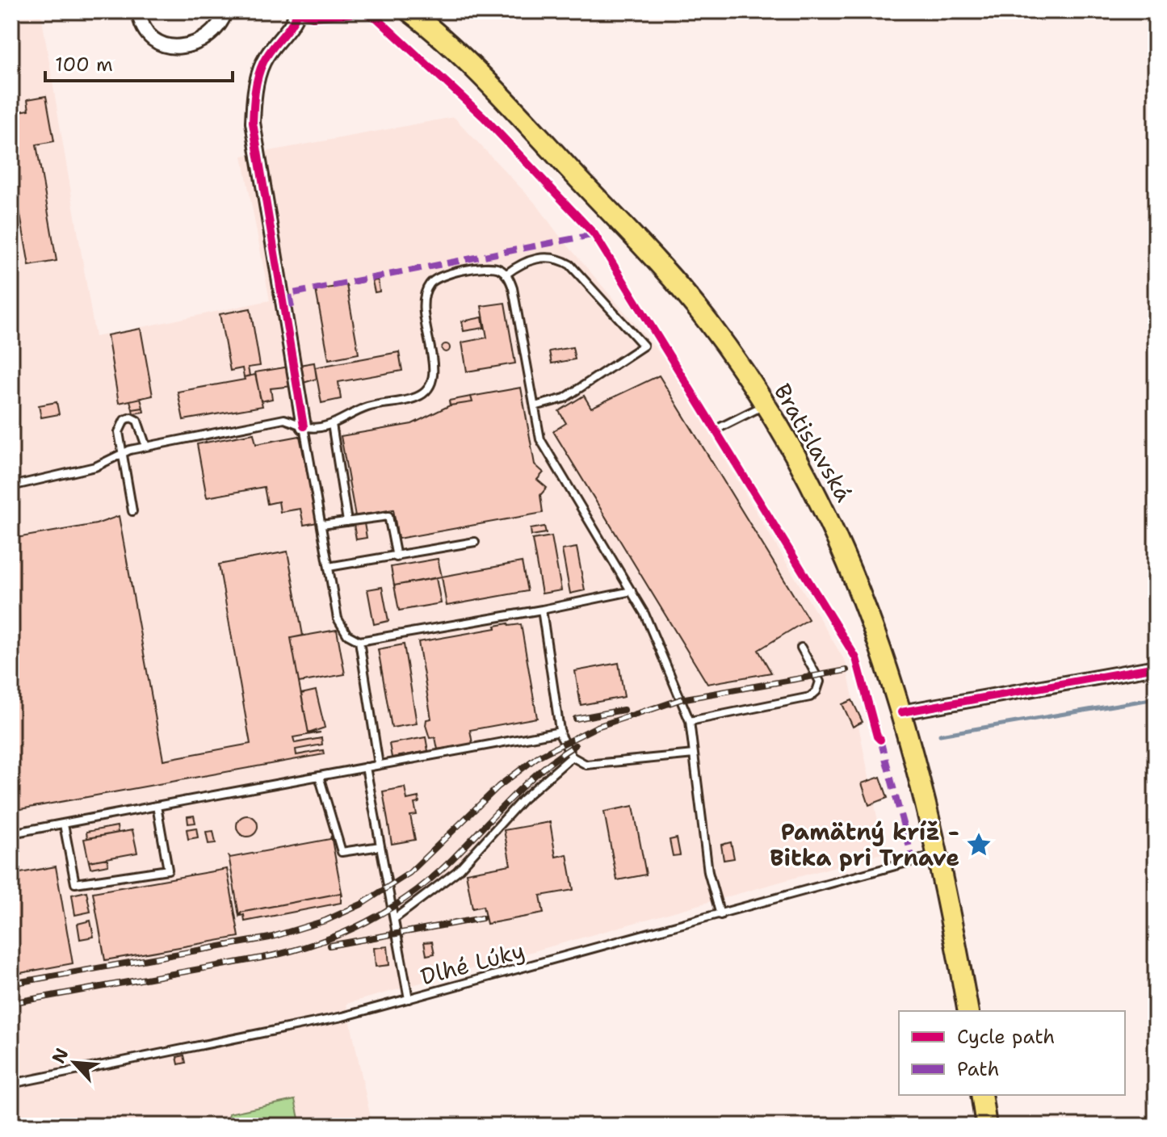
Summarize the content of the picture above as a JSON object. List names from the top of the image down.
{
  "streets": {
    "main road": ["Bratislavská"],
    "lane": ["Dlhé Lúky"]
  },
  "crossings": [
    ["Bratislavská", "Dlhé Lúky"]
  ],
  "places": {
    "place": ["Pamätný kríž - Bitka pri Trnave"]
  },
  "legend": ["Cycle path", "Path"],
  "scale_bar": "100 m",
  "north": "top left"
}
